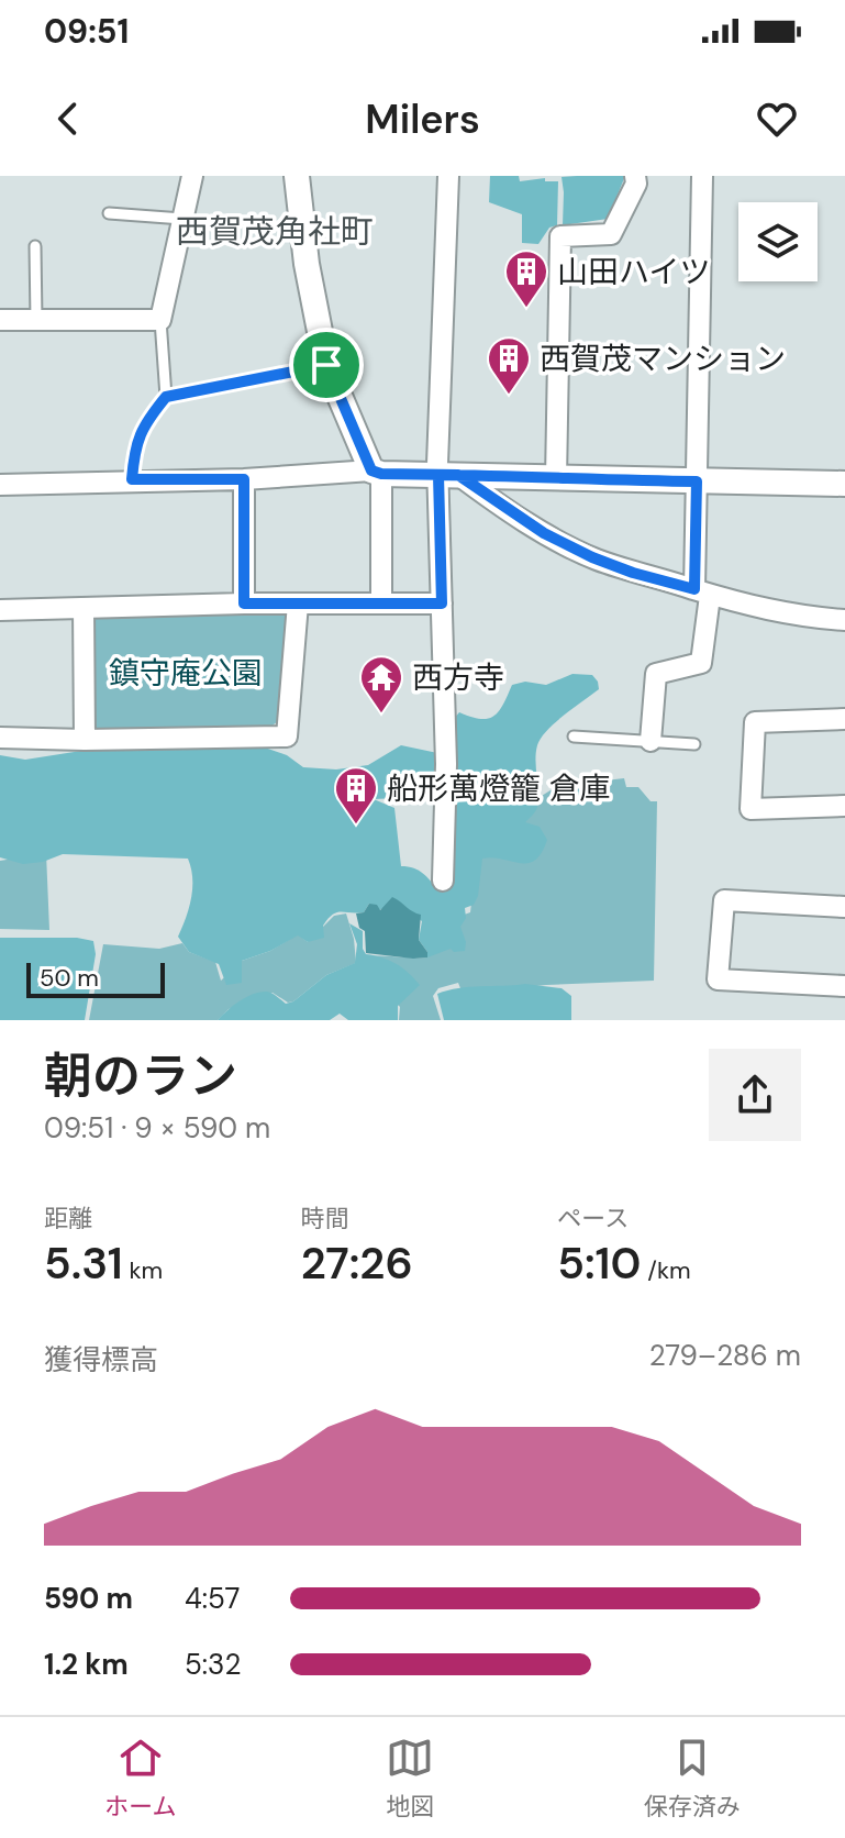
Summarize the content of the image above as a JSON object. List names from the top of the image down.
{
  "districts": ["西賀茂角社町"],
  "parks": ["鎮守庵公園"],
  "places": {
    "building": ["山田ハイツ", "西賀茂マンション", "船形萬燈籠 倉庫"],
    "temple": ["西方寺"]
  },
  "scale_bar": "50 m",
  "page": {
    "status": "09:51",
    "header": "Milers",
    "scale": "50 m",
    "heading": ["朝のラン", "09:51 · 9 × 590 m"],
    "stats": [
      ["距離", "5.31 km"],
      ["時間", "27:26"],
      ["ペース", "5:10 /km"]
    ],
    "chart": ["獲得標高", "279–286 m"],
    "list": [
      {
        "name": "590 m",
        "note": "4:57"
      },
      {
        "name": "1.2 km",
        "note": "5:32"
      }
    ],
    "tabs": ["ホーム", "地図", "保存済み"]
  }
}
